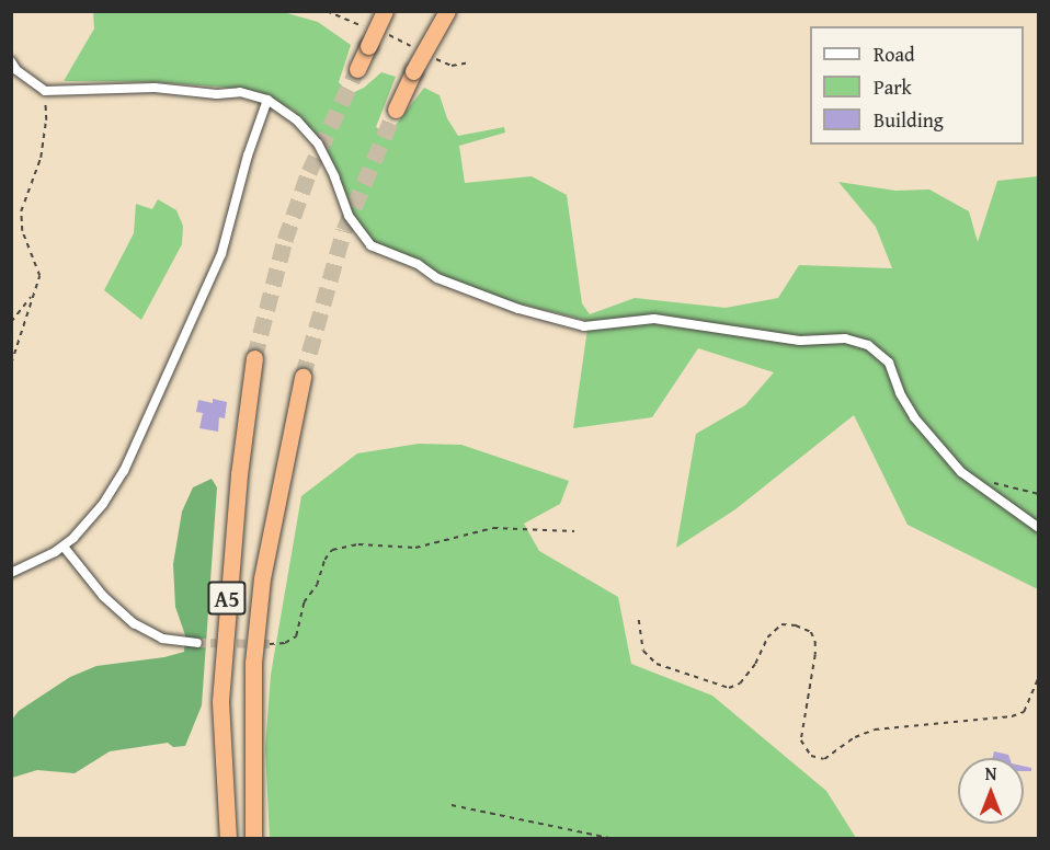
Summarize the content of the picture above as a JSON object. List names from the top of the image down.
{
  "streets": {
    "highway": ["Α5"]
  },
  "legend": ["Road", "Park", "Building"],
  "north": "top"
}
